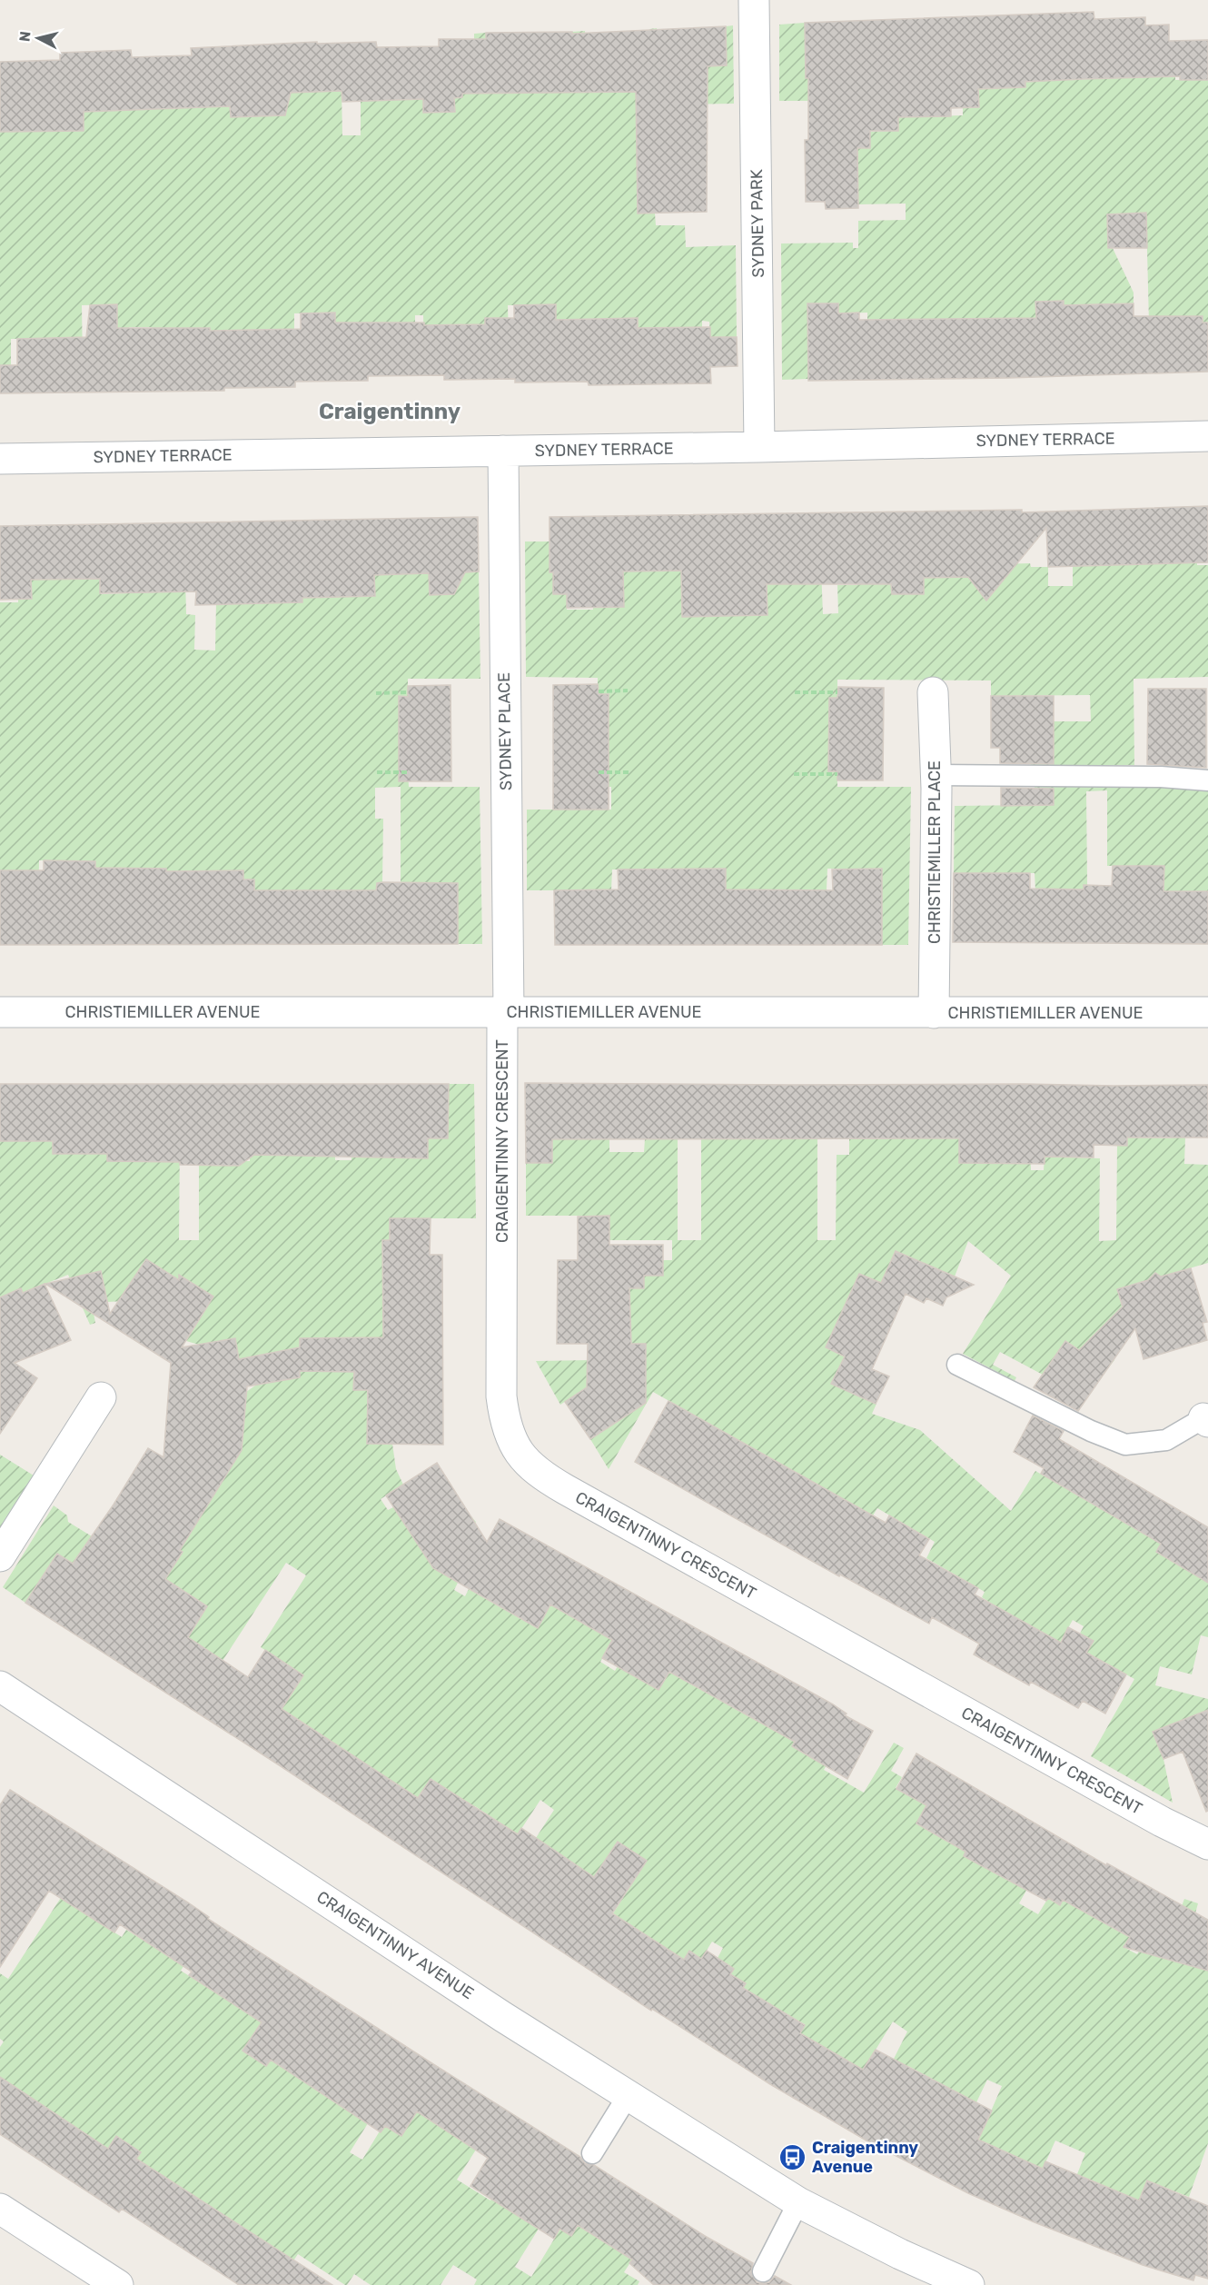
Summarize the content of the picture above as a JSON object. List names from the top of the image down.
{
  "streets": {
    "street": [
      "SYDNEY PARK",
      "SYDNEY TERRACE",
      "SYDNEY PLACE",
      "CHRISTIEMILLER PLACE",
      "CHRISTIEMILLER AVENUE",
      "CRAIGENTINNY CRESCENT",
      "CRAIGENTINNY AVENUE"
    ]
  },
  "crossings": [
    ["SYDNEY PARK", "SYDNEY TERRACE"],
    ["SYDNEY TERRACE", "SYDNEY PLACE"],
    ["SYDNEY PLACE", "CHRISTIEMILLER AVENUE"],
    ["SYDNEY PLACE", "CRAIGENTINNY CRESCENT"],
    ["CHRISTIEMILLER PLACE", "CHRISTIEMILLER AVENUE"],
    ["CHRISTIEMILLER AVENUE", "CRAIGENTINNY CRESCENT"]
  ],
  "districts": ["Craigentinny"],
  "places": {
    "bus stop": ["Craigentinny Avenue"]
  },
  "north": "left"
}
